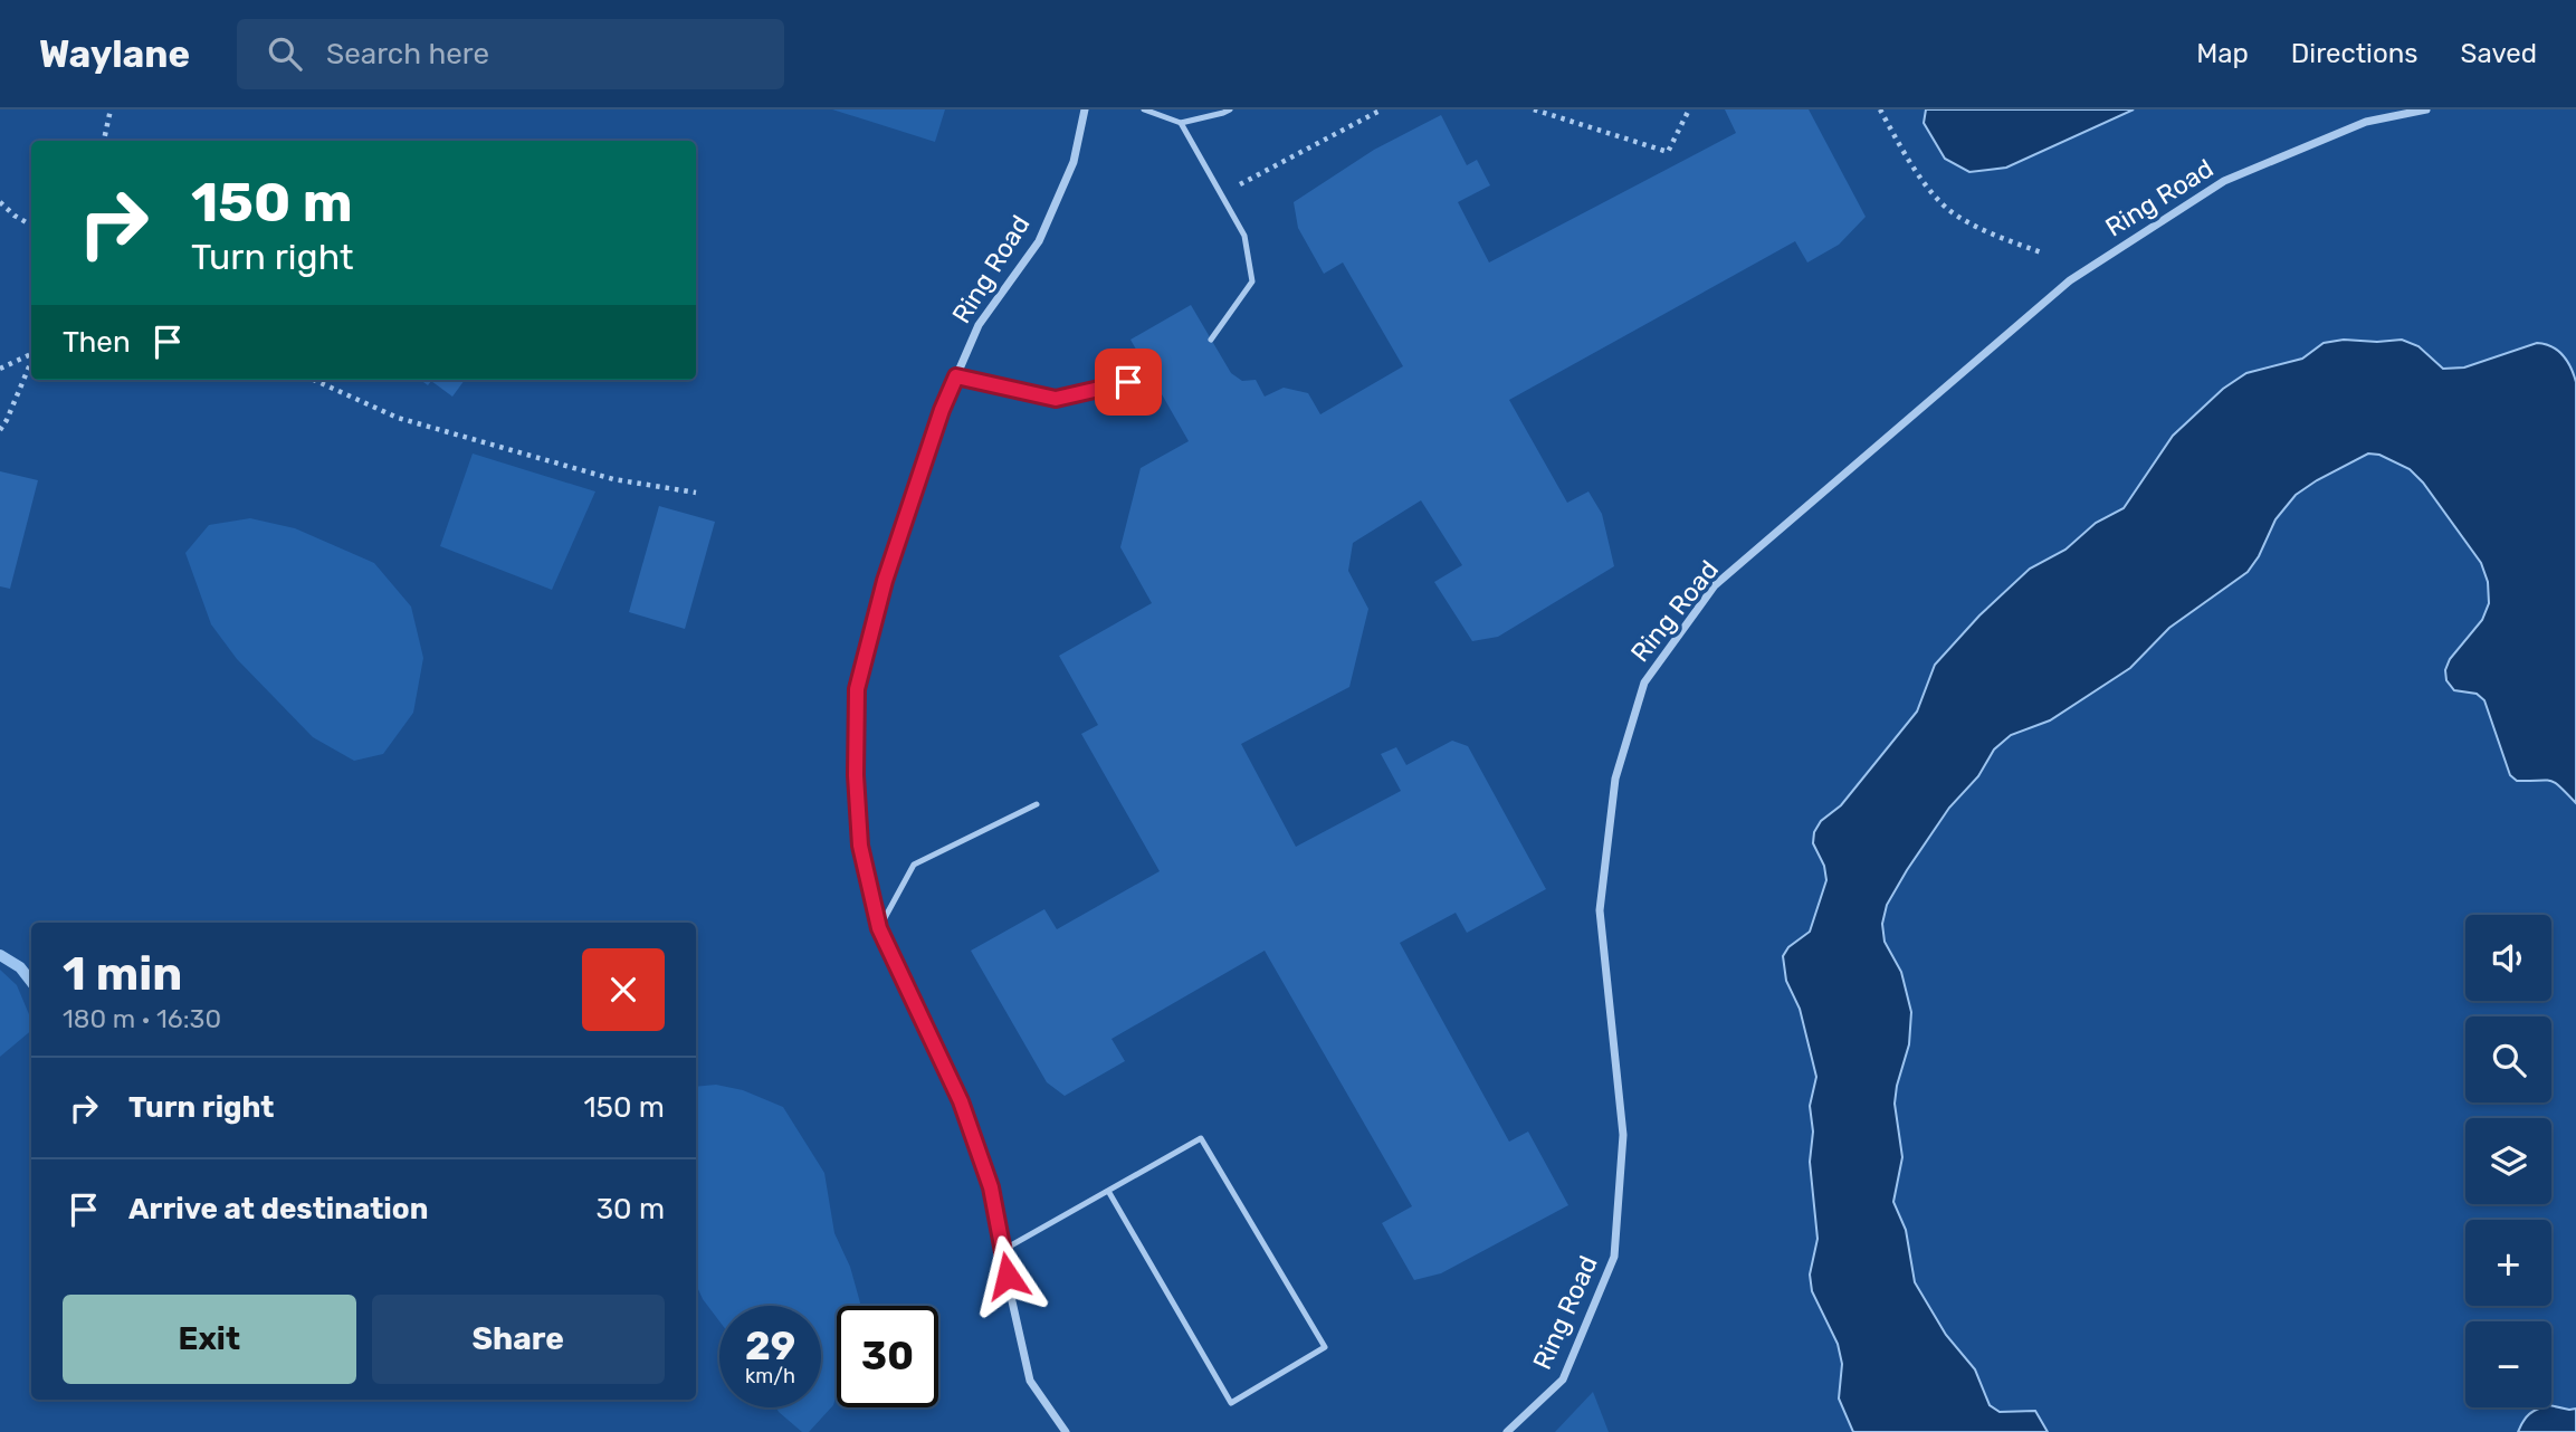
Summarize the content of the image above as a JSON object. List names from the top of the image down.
{
  "streets": {
    "street": ["Ring Road"]
  },
  "page": {
    "header": "Waylane",
    "search": "Search here",
    "nav": ["Map", "Directions", "Saved"],
    "turn": ["150 m", "Turn right"],
    "then": "Then",
    "map_buttons": ["+", "−"],
    "heading": ["1 min", "180 m · 16:30"],
    "list": [
      {
        "name": "Turn right",
        "value": "150 m"
      },
      {
        "name": "Arrive at destination",
        "value": "30 m"
      }
    ],
    "buttons": ["Exit", "Share"],
    "speed": "29 km/h",
    "limit": "30"
  }
}
